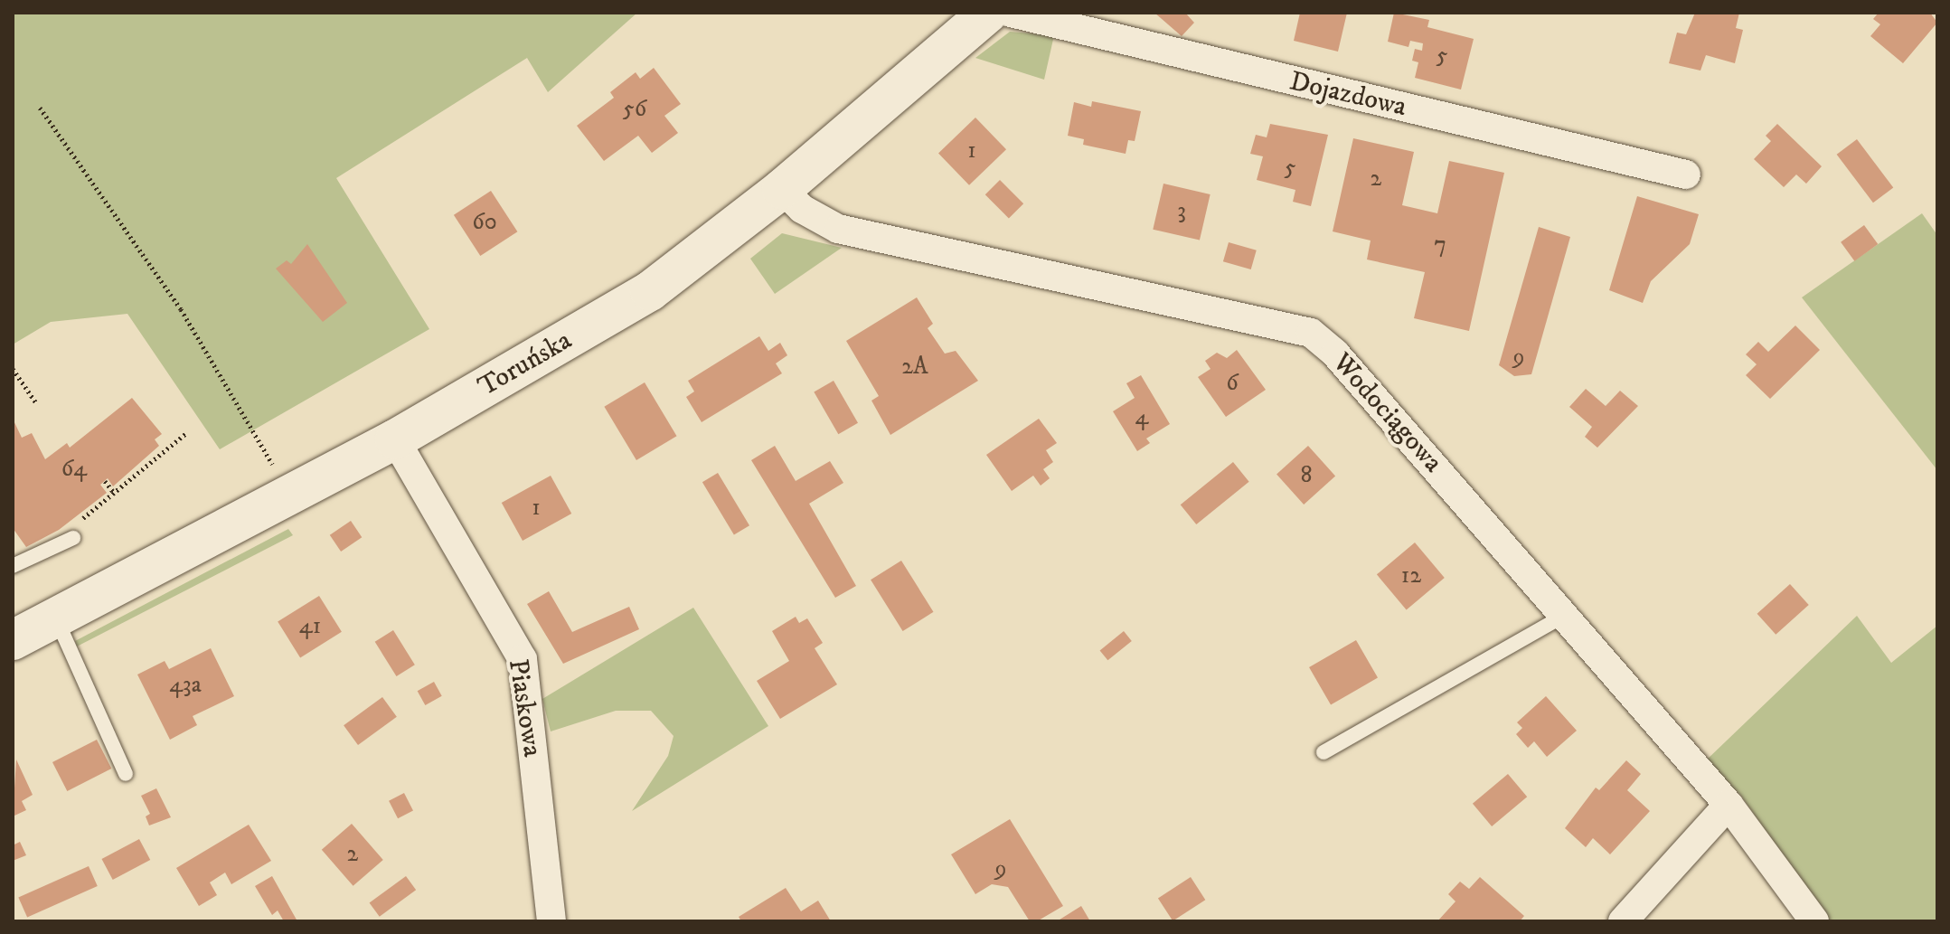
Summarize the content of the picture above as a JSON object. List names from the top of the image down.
{
  "streets": {
    "main road": ["Toruńska"],
    "street": ["Dojazdowa", "Wodociągowa", "Piaskowa"]
  },
  "crossings": [
    ["Toruńska", "Wodociągowa"],
    ["Toruńska", "Piaskowa"]
  ],
  "house_numbers": [
    "5",
    "56",
    "1",
    "5",
    "2",
    "3",
    "60",
    "7",
    "9",
    "2A",
    "6",
    "4",
    "64",
    "8",
    "1",
    "12",
    "41",
    "43a",
    "2",
    "9"
  ]
}
